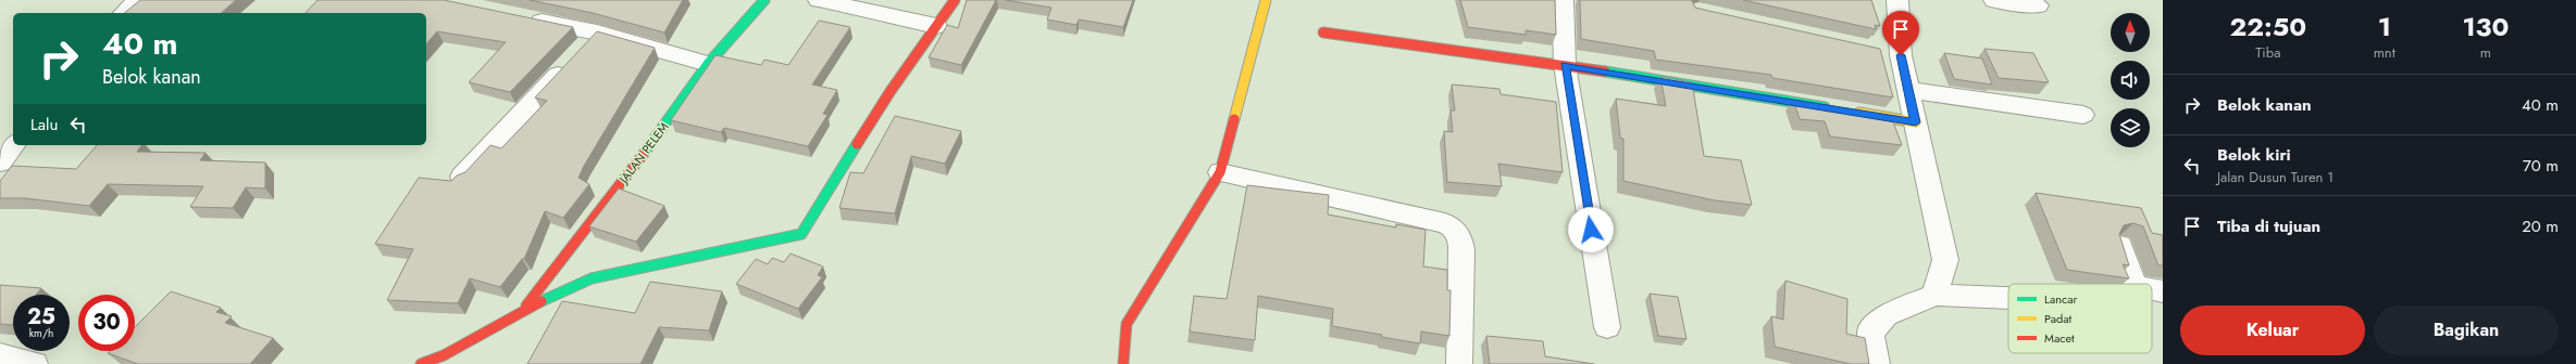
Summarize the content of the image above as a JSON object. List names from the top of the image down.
{
  "streets": {
    "street": ["JALAN PELEM"]
  },
  "legend": ["Lancar", "Padat", "Macet"],
  "north": "top",
  "page": {
    "eta": [
      "22:50",
      "Tiba",
      "1",
      "mnt",
      "130",
      "m"
    ],
    "turn": ["40 m", "Belok kanan"],
    "list": [
      {
        "name": "Belok kanan",
        "value": "40 m"
      },
      {
        "name": "Belok kiri",
        "note": "Jalan Dusun Turen 1",
        "value": "70 m"
      },
      {
        "name": "Tiba di tujuan",
        "value": "20 m"
      }
    ],
    "then": "Lalu",
    "speed": "25 km/h",
    "limit": "30",
    "buttons": ["Keluar", "Bagikan"]
  }
}
